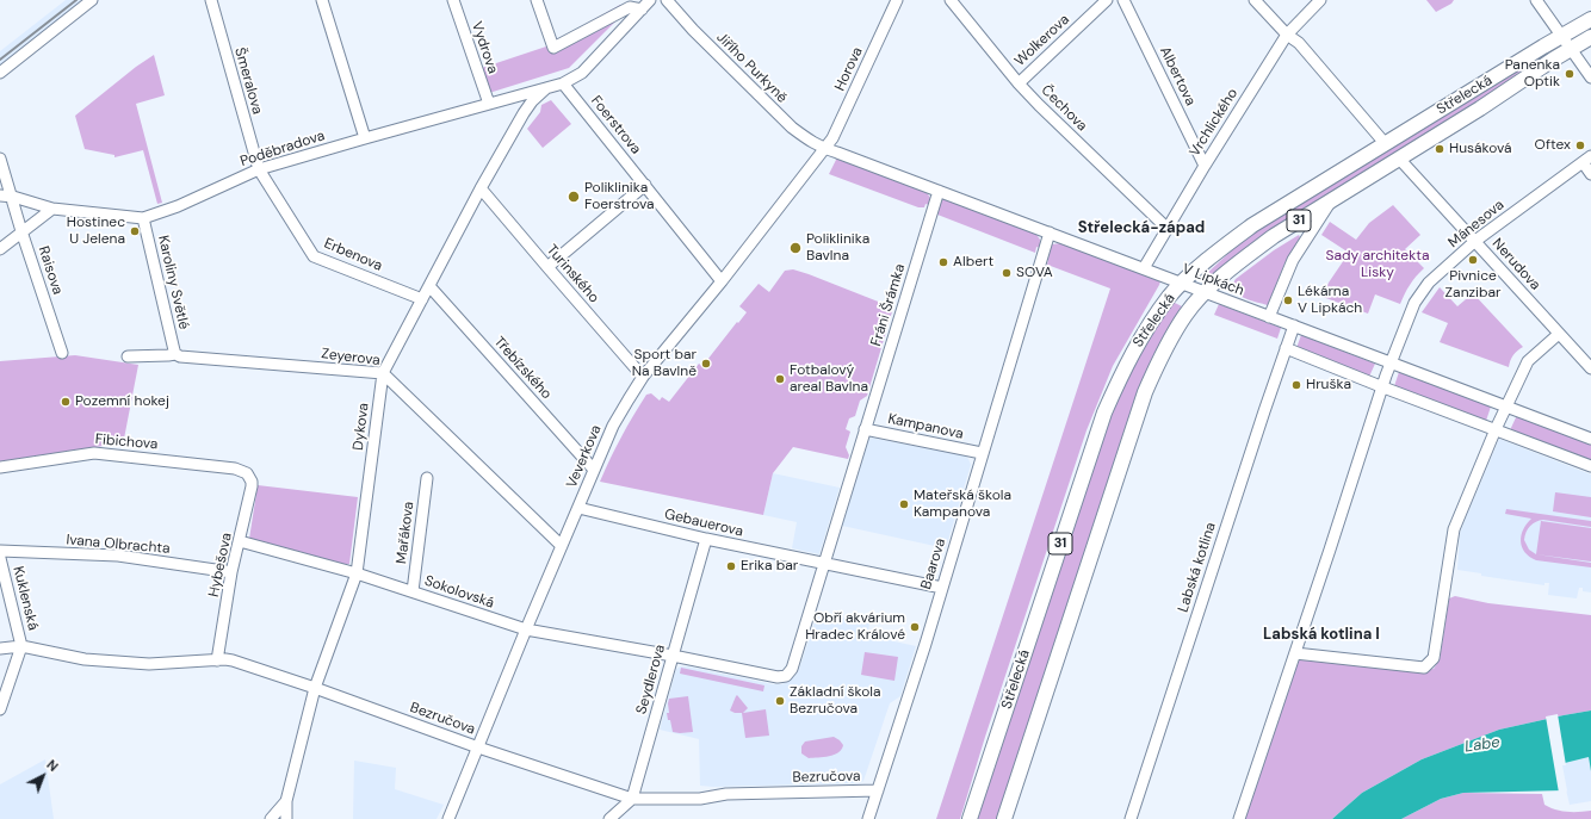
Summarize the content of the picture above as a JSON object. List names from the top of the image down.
{
  "streets": {
    "main road": ["Střelecká", "31"],
    "street": [
      "Wolkerova",
      "Vydrova",
      "Jiřího Purkyně",
      "Horova",
      "Albertova",
      "Šmeralova",
      "Čechova",
      "Vrchlického",
      "Foerstrova",
      "Poděbradova",
      "Mánesova",
      "Erbenova",
      "Nerudova",
      "Raisova",
      "Turinského",
      "V Lipkách",
      "Karoliny Světlé",
      "Fráni Šrámka",
      "Zeyerova",
      "Třebízského",
      "Dykova",
      "Kampanova",
      "Fibichova",
      "Veverkova",
      "Gebauerova",
      "Mařákova",
      "Ivana Olbrachta",
      "Baarova",
      "Hybešova",
      "Labská kotlina",
      "Sokolovská",
      "Kuklenská",
      "Seydlerova",
      "Bezručova"
    ]
  },
  "crossings": [
    ["Wolkerova", "Čechova"],
    ["Vydrova", "Poděbradova"],
    ["Jiřího Purkyně", "Horova"],
    ["Jiřího Purkyně", "V Lipkách"],
    ["Jiřího Purkyně", "Veverkova"],
    ["Horova", "V Lipkách"],
    ["Horova", "Veverkova"],
    ["Albertova", "Vrchlického"],
    ["Šmeralova", "Poděbradova"],
    ["Šmeralova", "Erbenova"],
    ["Střelecká", "Nerudova"],
    ["Střelecká", "V Lipkách"],
    ["Čechova", "Vrchlického"],
    ["Vrchlického", "V Lipkách"],
    ["Foerstrova", "Poděbradova"],
    ["Foerstrova", "Veverkova"],
    ["Poděbradova", "Erbenova"],
    ["Poděbradova", "Raisova"],
    ["Poděbradova", "Karoliny Světlé"],
    ["Poděbradova", "Dykova"],
    ["Mánesova", "Nerudova"],
    ["Mánesova", "V Lipkách"],
    ["Erbenova", "Dykova"],
    ["Turinského", "Dykova"],
    ["Turinského", "Veverkova"],
    ["V Lipkách", "Fráni Šrámka"],
    ["V Lipkách", "Veverkova"],
    ["V Lipkách", "Baarova"],
    ["V Lipkách", "Labská kotlina"],
    ["Karoliny Světlé", "Zeyerova"],
    ["Fráni Šrámka", "Kampanova"],
    ["Fráni Šrámka", "Gebauerova"],
    ["Zeyerova", "Dykova"],
    ["Zeyerova", "Veverkova"],
    ["Třebízského", "Dykova"],
    ["Třebízského", "Veverkova"],
    ["Dykova", "Sokolovská"],
    ["Dykova", "Bezručova"],
    ["Kampanova", "Baarova"],
    ["Fibichova", "Hybešova"],
    ["Veverkova", "Gebauerova"],
    ["Veverkova", "Sokolovská"],
    ["Veverkova", "Bezručova"],
    ["Gebauerova", "Baarova"],
    ["Gebauerova", "Seydlerova"],
    ["Mařákova", "Sokolovská"],
    ["Ivana Olbrachta", "Hybešova"],
    ["Baarova", "Bezručova"],
    ["Hybešova", "Sokolovská"],
    ["Hybešova", "Bezručova"],
    ["Sokolovská", "Seydlerova"],
    ["Kuklenská", "Bezručova"],
    ["Seydlerova", "Bezručova"]
  ],
  "districts": ["Střelecká-západ", "Labská kotlina I"],
  "water": ["Labe"],
  "parks": ["Sady architekta Lisky"],
  "places": [
    "Panenka Optik",
    "Oftex",
    "Husáková",
    "Poliklinika Foerstrova",
    "Hostinec U Jelena",
    "Poliklinika Bavlna",
    "Pivnice Zanzibar",
    "Albert",
    "SOVA",
    "Lékárna V Lipkách",
    "Sport bar Na Bavlně",
    "Fotbalový areal Bavlna",
    "Hruška",
    "Pozemní hokej",
    "Mateřská škola Kampanova",
    "Erika bar",
    "Obří akvárium Hradec Králové",
    "Základní škola Bezručova"
  ],
  "north": "top right"
}
